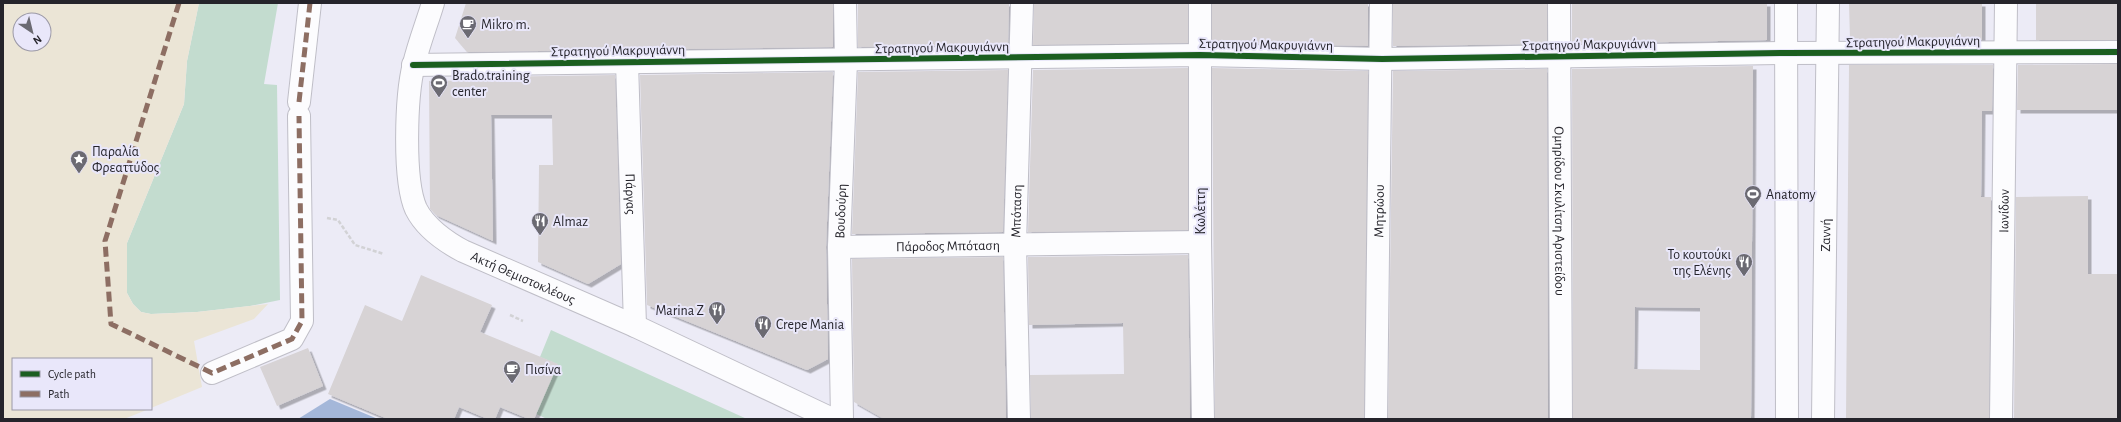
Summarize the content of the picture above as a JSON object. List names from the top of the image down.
{
  "streets": {
    "street": [
      "Στρατηγού Μακρυγιάννη",
      "Πάργας",
      "Βουδούρη",
      "Μπόταση",
      "Κωλέττη",
      "Μητρώου",
      "Ομηρίδου Σκυλίτση Αριστείδου",
      "Ιωνίδων",
      "Ζαννή",
      "Πάροδος Μπόταση",
      "Ακτή Θεμιστοκλέους"
    ]
  },
  "crossings": [
    ["Στρατηγού Μακρυγιάννη", "Πάργας"],
    ["Στρατηγού Μακρυγιάννη", "Βουδούρη"],
    ["Στρατηγού Μακρυγιάννη", "Μπόταση"],
    ["Στρατηγού Μακρυγιάννη", "Κωλέττη"],
    ["Στρατηγού Μακρυγιάννη", "Μητρώου"],
    ["Στρατηγού Μακρυγιάννη", "Ομηρίδου Σκυλίτση Αριστείδου"],
    ["Στρατηγού Μακρυγιάννη", "Ιωνίδων"],
    ["Στρατηγού Μακρυγιάννη", "Ζαννή"],
    ["Στρατηγού Μακρυγιάννη", "Ακτή Θεμιστοκλέους"],
    ["Πάργας", "Ακτή Θεμιστοκλέους"],
    ["Βουδούρη", "Πάροδος Μπόταση"],
    ["Μπόταση", "Πάροδος Μπόταση"],
    ["Κωλέττη", "Πάροδος Μπόταση"]
  ],
  "places": {
    "cafe": ["Mikro m.", "Πισίνα"],
    "sports": ["Brado.training center", "Anatomy"],
    "place": ["Παραλία Φρεαττύδος"],
    "restaurant": [
      "Almaz",
      "Το κουτούκι της Ελένης",
      "Marina Z",
      "Crepe Mania"
    ]
  },
  "legend": ["Cycle path", "Path"],
  "north": "bottom right"
}
